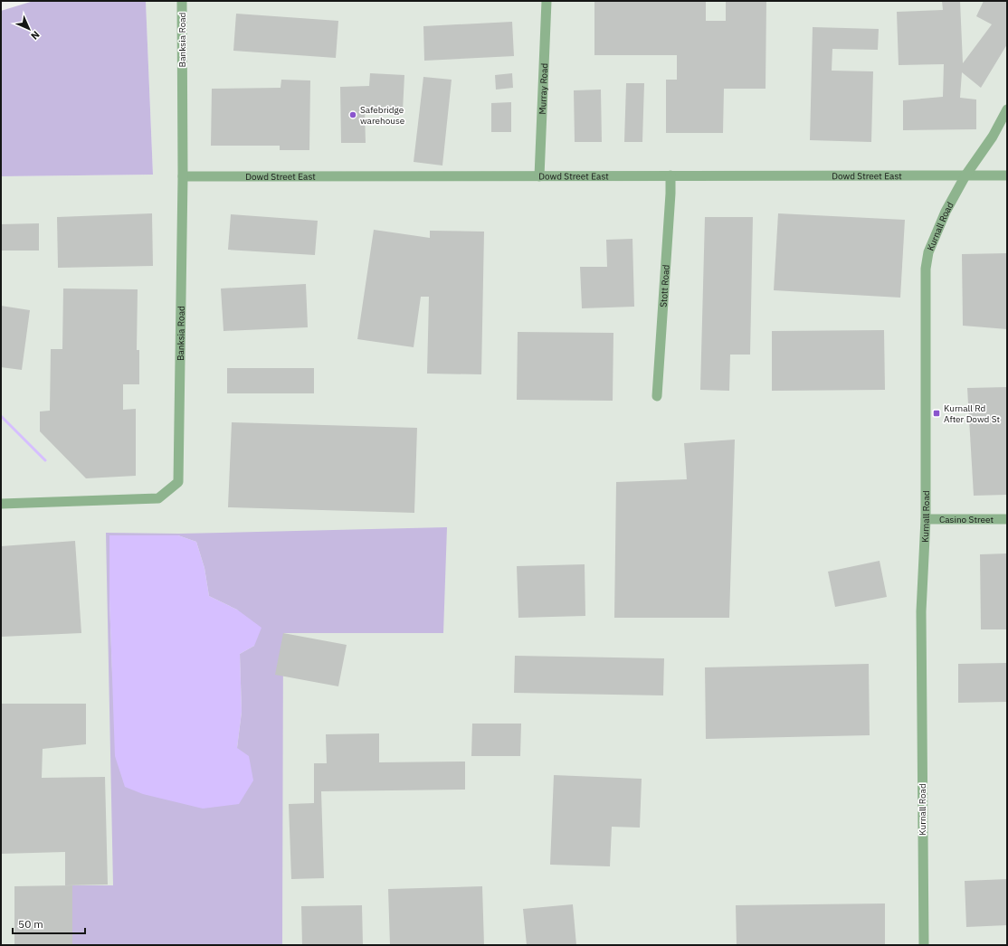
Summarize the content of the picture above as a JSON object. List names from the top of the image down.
{
  "streets": {
    "street": [
      "Banksia Road",
      "Murray Road",
      "Dowd Street East",
      "Kurnall Road",
      "Stott Road",
      "Casino Street"
    ]
  },
  "crossings": [
    ["Banksia Road", "Dowd Street East"],
    ["Murray Road", "Dowd Street East"],
    ["Dowd Street East", "Kurnall Road"],
    ["Dowd Street East", "Stott Road"],
    ["Kurnall Road", "Casino Street"]
  ],
  "places": {
    "other": ["Safebridge warehouse"],
    "transit": ["Kurnall Rd After Dowd St"]
  },
  "scale_bar": "50 m",
  "north": "bottom right"
}
